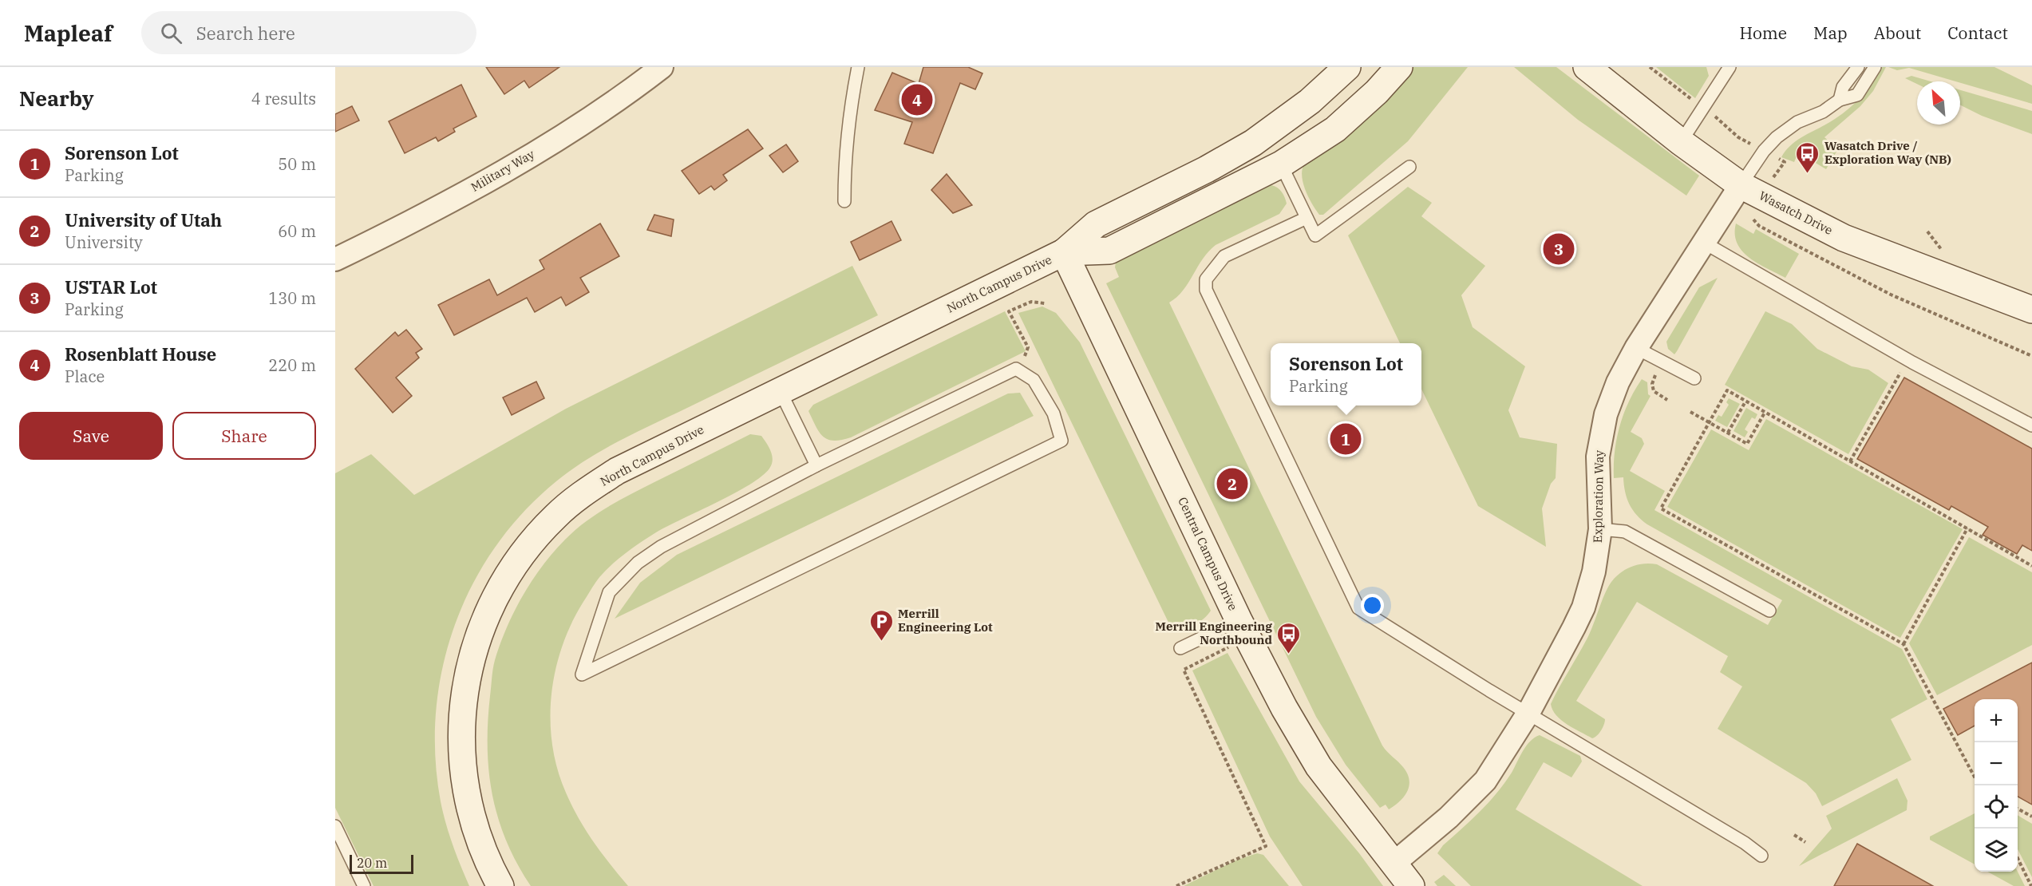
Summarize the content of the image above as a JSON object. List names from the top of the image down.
{
  "streets": {
    "main road": ["Wasatch Drive", "North Campus Drive", "Central Campus Drive"],
    "street": ["Military Way", "Exploration Way"]
  },
  "crossings": [
    ["Wasatch Drive", "Exploration Way"],
    ["North Campus Drive", "Central Campus Drive"],
    ["Exploration Way", "Central Campus Drive"]
  ],
  "places": {
    "bus stop": ["Wasatch Drive / Exploration Way (NB)", "Merrill Engineering Northbound"],
    "parking": ["Merrill Engineering Lot"]
  },
  "scale_bar": "20 m",
  "north": "top left",
  "page": {
    "header": "Mapleaf",
    "search": "Search here",
    "nav": [
      "Home",
      "Map",
      "About",
      "Contact"
    ],
    "heading": ["Nearby", "4 results"],
    "pins": [
      "4",
      "3",
      "1",
      "2"
    ],
    "list": [
      {
        "mark": "1",
        "name": "Sorenson Lot",
        "note": "Parking",
        "value": "50 m"
      },
      {
        "mark": "2",
        "name": "University of Utah",
        "note": "University",
        "value": "60 m"
      },
      {
        "mark": "3",
        "name": "USTAR Lot",
        "note": "Parking",
        "value": "130 m"
      },
      {
        "mark": "4",
        "name": "Rosenblatt House",
        "note": "Place",
        "value": "220 m"
      }
    ],
    "popup": ["Sorenson Lot", "Parking"],
    "buttons": ["Save", "Share"],
    "map_buttons": ["+", "−"],
    "scale": "20 m"
  }
}
